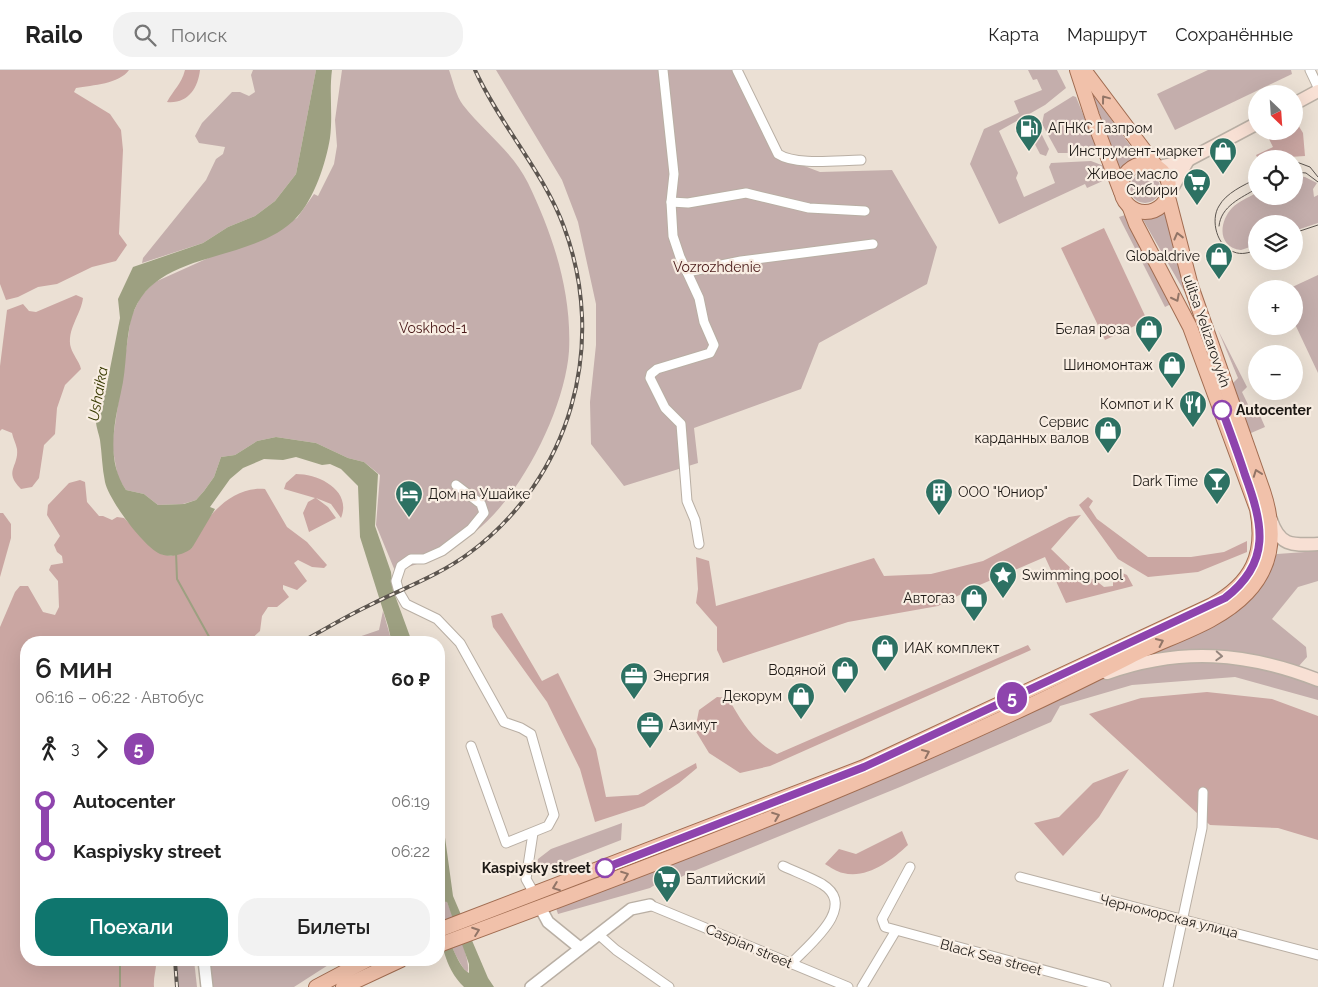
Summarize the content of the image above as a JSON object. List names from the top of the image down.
{
  "streets": {
    "main road": ["ulitsa Yelizarovykh"],
    "street": ["Черноморская улица", "Caspian street", "Black Sea street"]
  },
  "water": ["Ushaika"],
  "parks": ["Vozrozhdenie", "Voskhod-1"],
  "places": {
    "fuel station": ["АГНКС Газпром"],
    "shop": [
      "Инструмент-маркет",
      "Globaldrive",
      "Белая роза",
      "Шиномонтаж",
      "Сервис карданных валов",
      "Автогаз",
      "ИАК комплект",
      "Водяной",
      "Декорум"
    ],
    "supermarket": ["Живое масло Сибири", "Балтийский"],
    "other": ["Autocenter", "Kaspiysky street"],
    "restaurant": ["Компот и К"],
    "bar": ["Dark Time"],
    "building": ["ООО \"Юниор\""],
    "hotel": ["Дом на Ушайке"],
    "place": ["Swimming pool"],
    "office": ["Энергия", "Азимут"]
  },
  "lines": ["bus line 5"],
  "north": "bottom right",
  "page": {
    "header": "Railo",
    "search": "Поиск",
    "nav": ["Карта", "Маршрут", "Сохранённые"],
    "on_map": "5",
    "map_buttons": ["+", "−"],
    "heading": ["6 мин", "06:16 – 06:22 · Автобус", "60 ₽"],
    "legs": ["3", "5"],
    "list": [
      {
        "name": "Autocenter",
        "value": "06:19"
      },
      {
        "name": "Kaspiysky street",
        "value": "06:22"
      }
    ],
    "buttons": ["Поехали", "Билеты"]
  }
}
